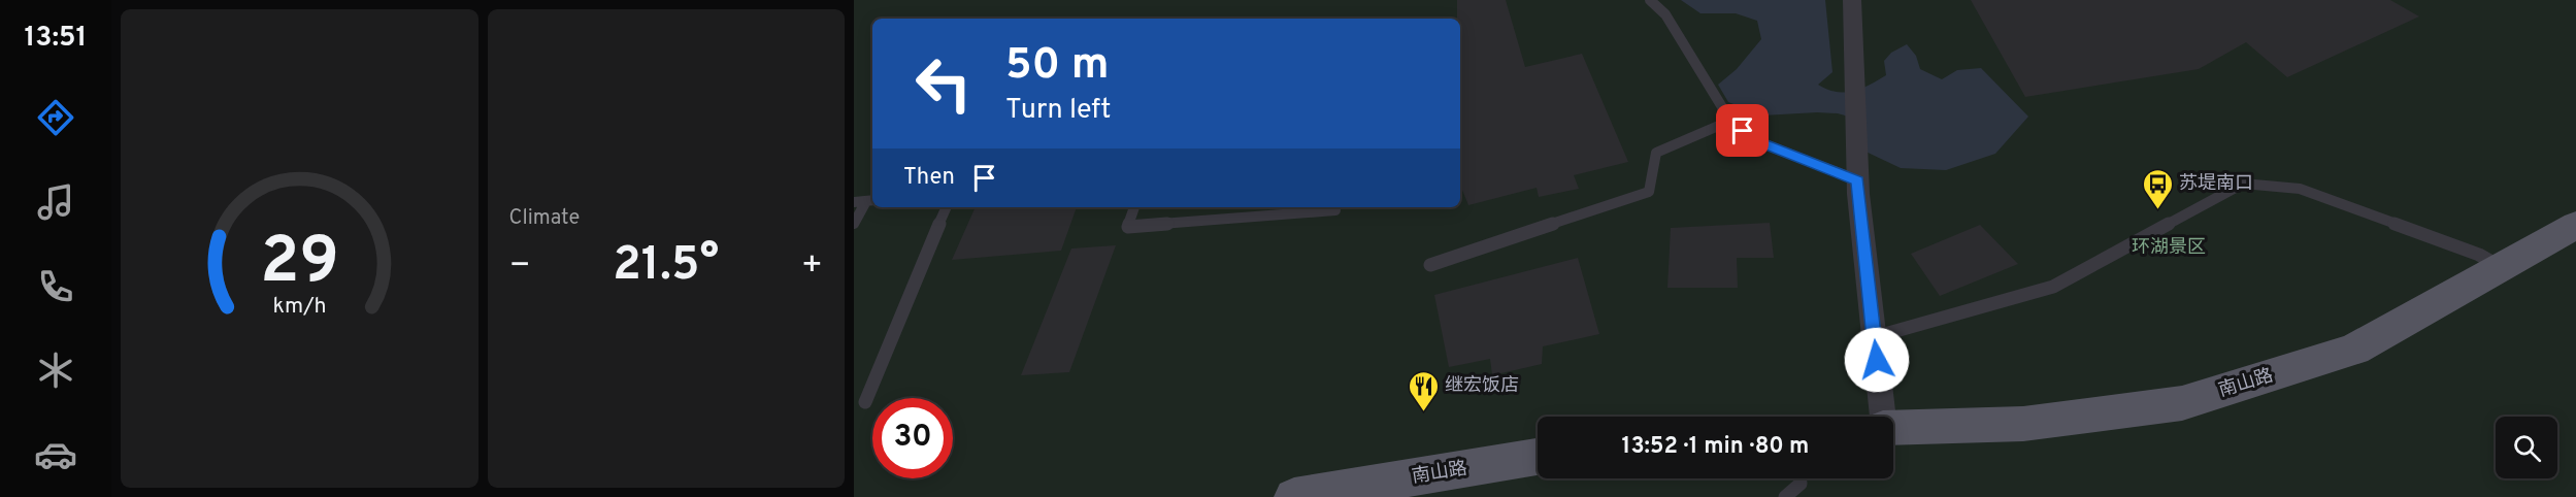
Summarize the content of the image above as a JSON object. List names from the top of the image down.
{
  "streets": {
    "main road": ["南山路"]
  },
  "parks": ["环湖景区"],
  "places": {
    "bus stop": ["苏堤南口"],
    "restaurant": ["继宏饭店"]
  },
  "page": {
    "tabs": "13:51",
    "tile": "Climate",
    "turn": ["50 m", "Turn left"],
    "then": "Then",
    "heat": ["−", "21.5°", "+"],
    "limit": "30",
    "trip": "13:52 · 1 min · 80 m",
    "gauge": ["29", "km/h"]
  }
}
